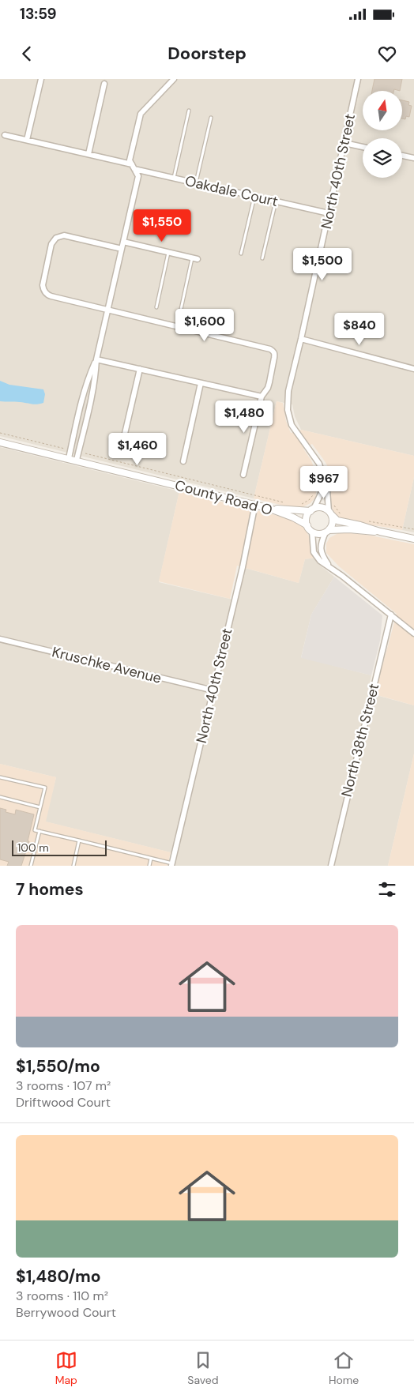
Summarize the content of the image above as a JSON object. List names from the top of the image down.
{
  "streets": {
    "street": [
      "North 40th Street",
      "Oakdale Court",
      "County Road O",
      "Kruschke Avenue",
      "North 38th Street"
    ]
  },
  "crossings": [
    ["North 40th Street", "Oakdale Court"],
    ["North 40th Street", "County Road O"],
    ["North 40th Street", "Kruschke Avenue"]
  ],
  "scale_bar": "100 m",
  "north": "top",
  "page": {
    "status": "13:59",
    "header": "Doorstep",
    "price": [
      "$1,550",
      "$1,500",
      "$1,600",
      "$840",
      "$1,480",
      "$1,460",
      "$967"
    ],
    "scale": "100 m",
    "heading": "7 homes",
    "list": [
      {
        "name": "$1,550/mo",
        "note": "3 rooms · 107 m² · Driftwood Court"
      },
      {
        "name": "$1,480/mo",
        "note": "3 rooms · 110 m² · Berrywood Court"
      }
    ],
    "tabs": ["Map", "Saved", "Home"]
  }
}
